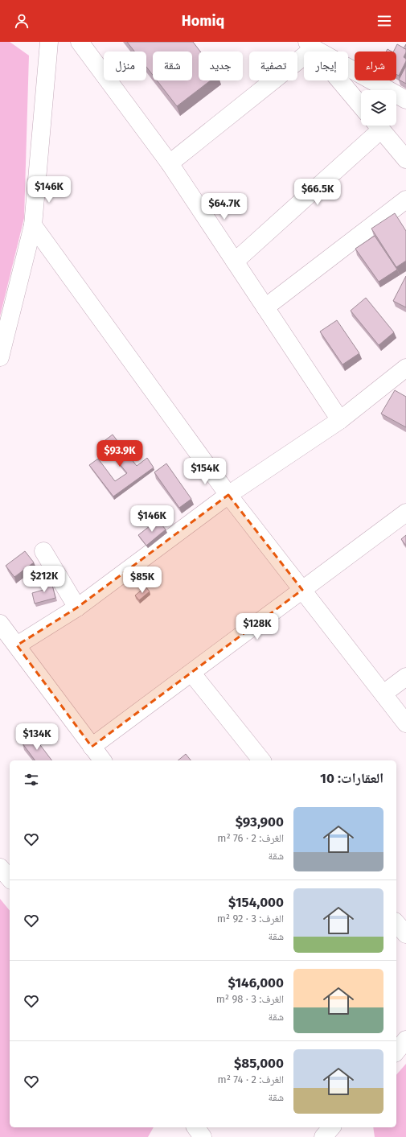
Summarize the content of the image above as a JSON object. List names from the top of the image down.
{
  "page": {
    "header": "Homiq",
    "chip": [
      "شراء",
      "إيجار",
      "تصفية",
      "جديد",
      "شقة",
      "منزل"
    ],
    "price": [
      "$146K",
      "$66.5K",
      "$64.7K",
      "$93.9K",
      "$154K",
      "$146K",
      "$212K",
      "$85K",
      "$128K",
      "$134K"
    ],
    "heading": "العقارات: 10",
    "list": [
      {
        "name": "$93,900",
        "note": "الغرف: 2 · 76 m² · شقة"
      },
      {
        "name": "$154,000",
        "note": "الغرف: 3 · 92 m² · شقة"
      },
      {
        "name": "$146,000",
        "note": "الغرف: 3 · 98 m² · شقة"
      },
      {
        "name": "$85,000",
        "note": "الغرف: 2 · 74 m² · شقة"
      }
    ]
  }
}
